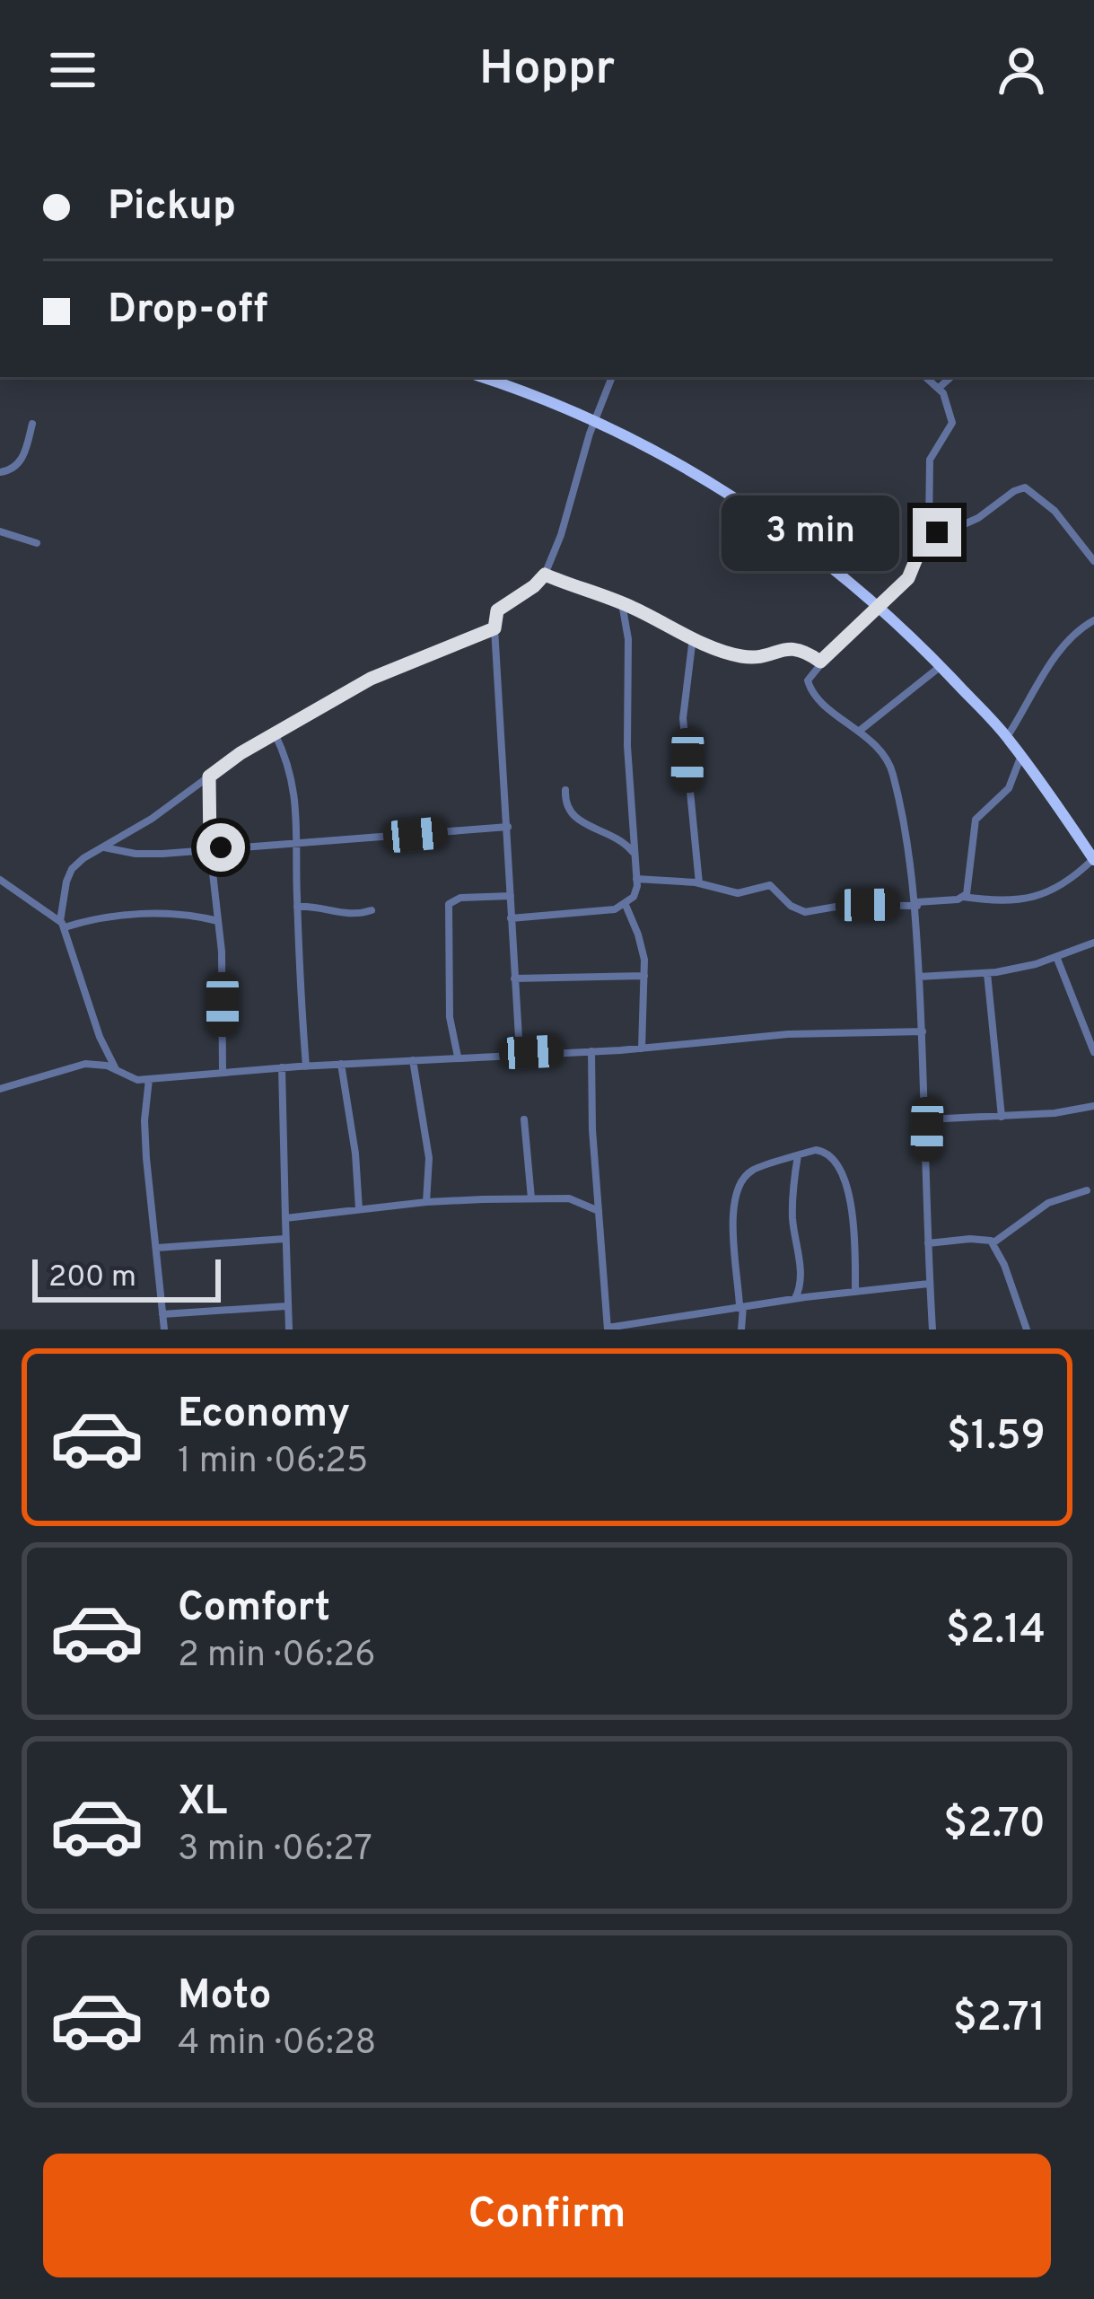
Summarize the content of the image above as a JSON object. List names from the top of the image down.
{
  "scale_bar": "200 m",
  "page": {
    "header": "Hoppr",
    "banner": ["Pickup", "Drop-off"],
    "bubble": "3 min",
    "scale": "200 m",
    "list": [
      {
        "name": "Economy",
        "note": "1 min · 06:25",
        "value": "$1.59"
      },
      {
        "name": "Comfort",
        "note": "2 min · 06:26",
        "value": "$2.14"
      },
      {
        "name": "XL",
        "note": "3 min · 06:27",
        "value": "$2.70"
      },
      {
        "name": "Moto",
        "note": "4 min · 06:28",
        "value": "$2.71"
      }
    ],
    "buttons": "Confirm"
  }
}
